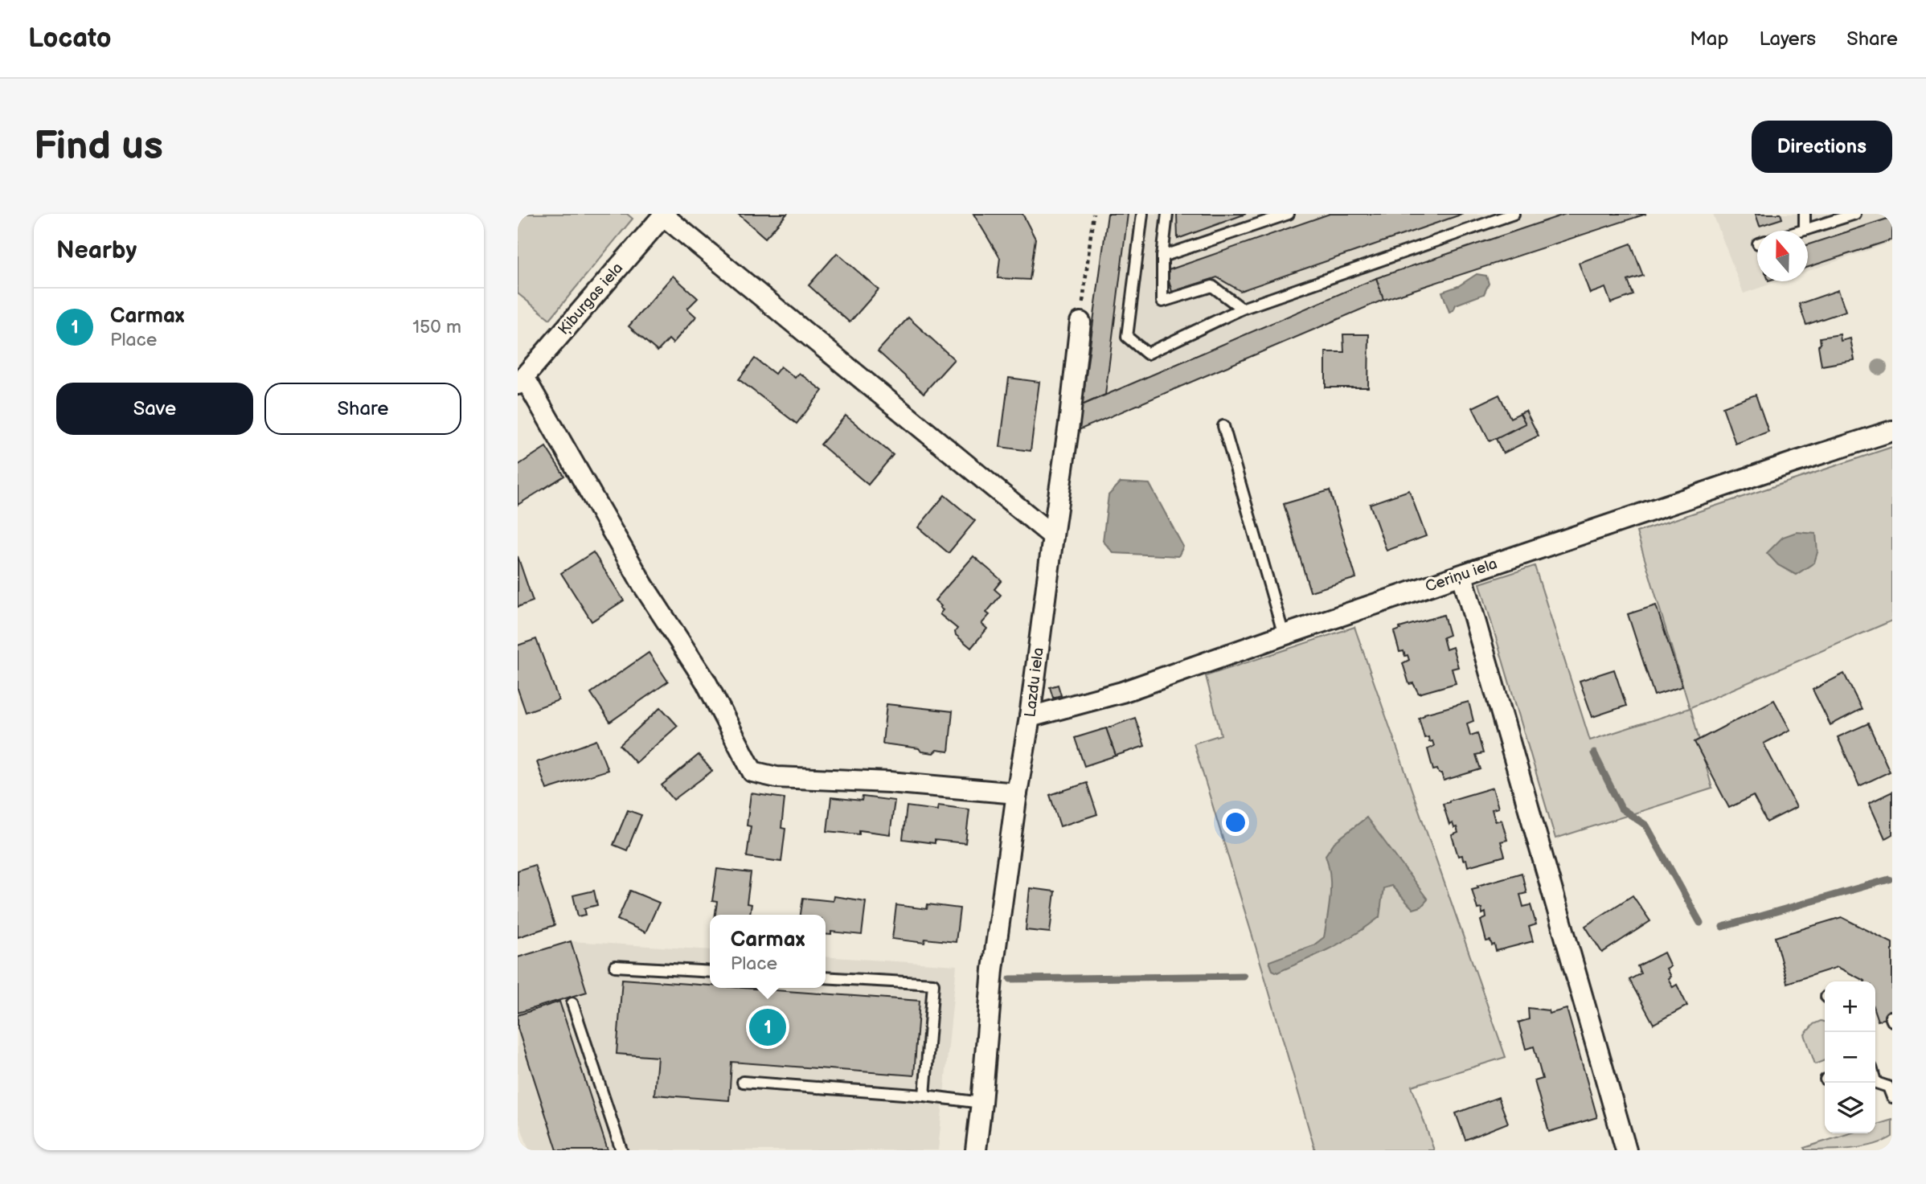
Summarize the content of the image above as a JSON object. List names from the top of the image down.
{
  "streets": {
    "street": ["Ķiburgas iela", "Ceriņu iela", "Lazdu iela"]
  },
  "crossings": [
    ["Ceriņu iela", "Lazdu iela"]
  ],
  "north": "top",
  "page": {
    "header": "Locato",
    "nav": ["Map", "Layers", "Share"],
    "buttons": [
      "Directions",
      ["Save", "Share"]
    ],
    "title": "Find us",
    "heading": "Nearby",
    "list": [
      {
        "mark": "1",
        "name": "Carmax",
        "note": "Place",
        "value": "150 m"
      }
    ],
    "popup": ["Carmax", "Place"],
    "map_buttons": ["+", "−"],
    "pins": "1"
  }
}
